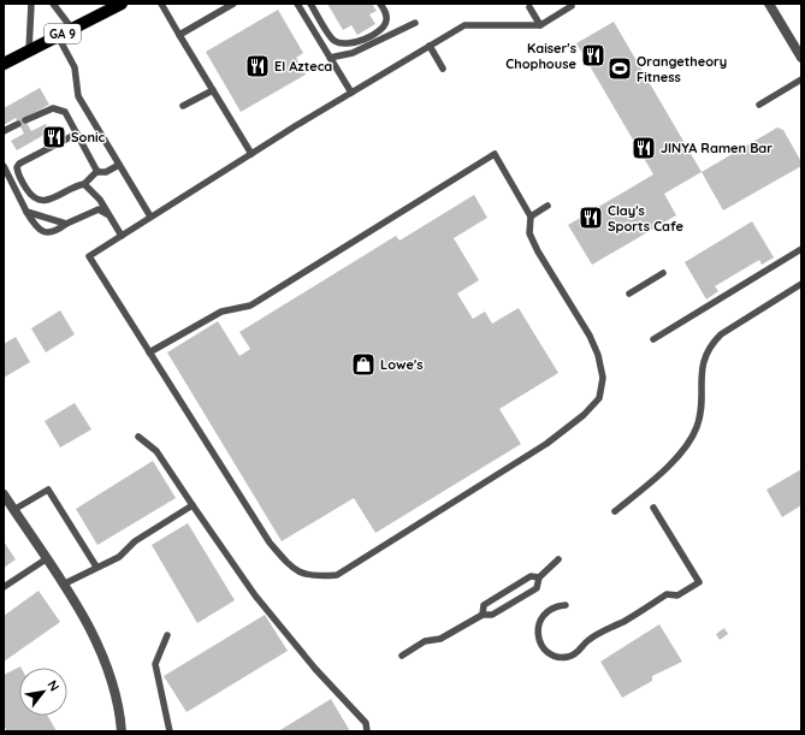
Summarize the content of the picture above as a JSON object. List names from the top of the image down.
{
  "streets": {
    "main road": ["GA 9"]
  },
  "places": {
    "restaurant": [
      "Kaiser's Chophouse",
      "El Azteca",
      "Sonic",
      "JINYA Ramen Bar",
      "Clay's Sports Cafe"
    ],
    "sports": ["Orangetheory Fitness"],
    "shop": ["Lowe's"]
  },
  "north": "top right"
}
